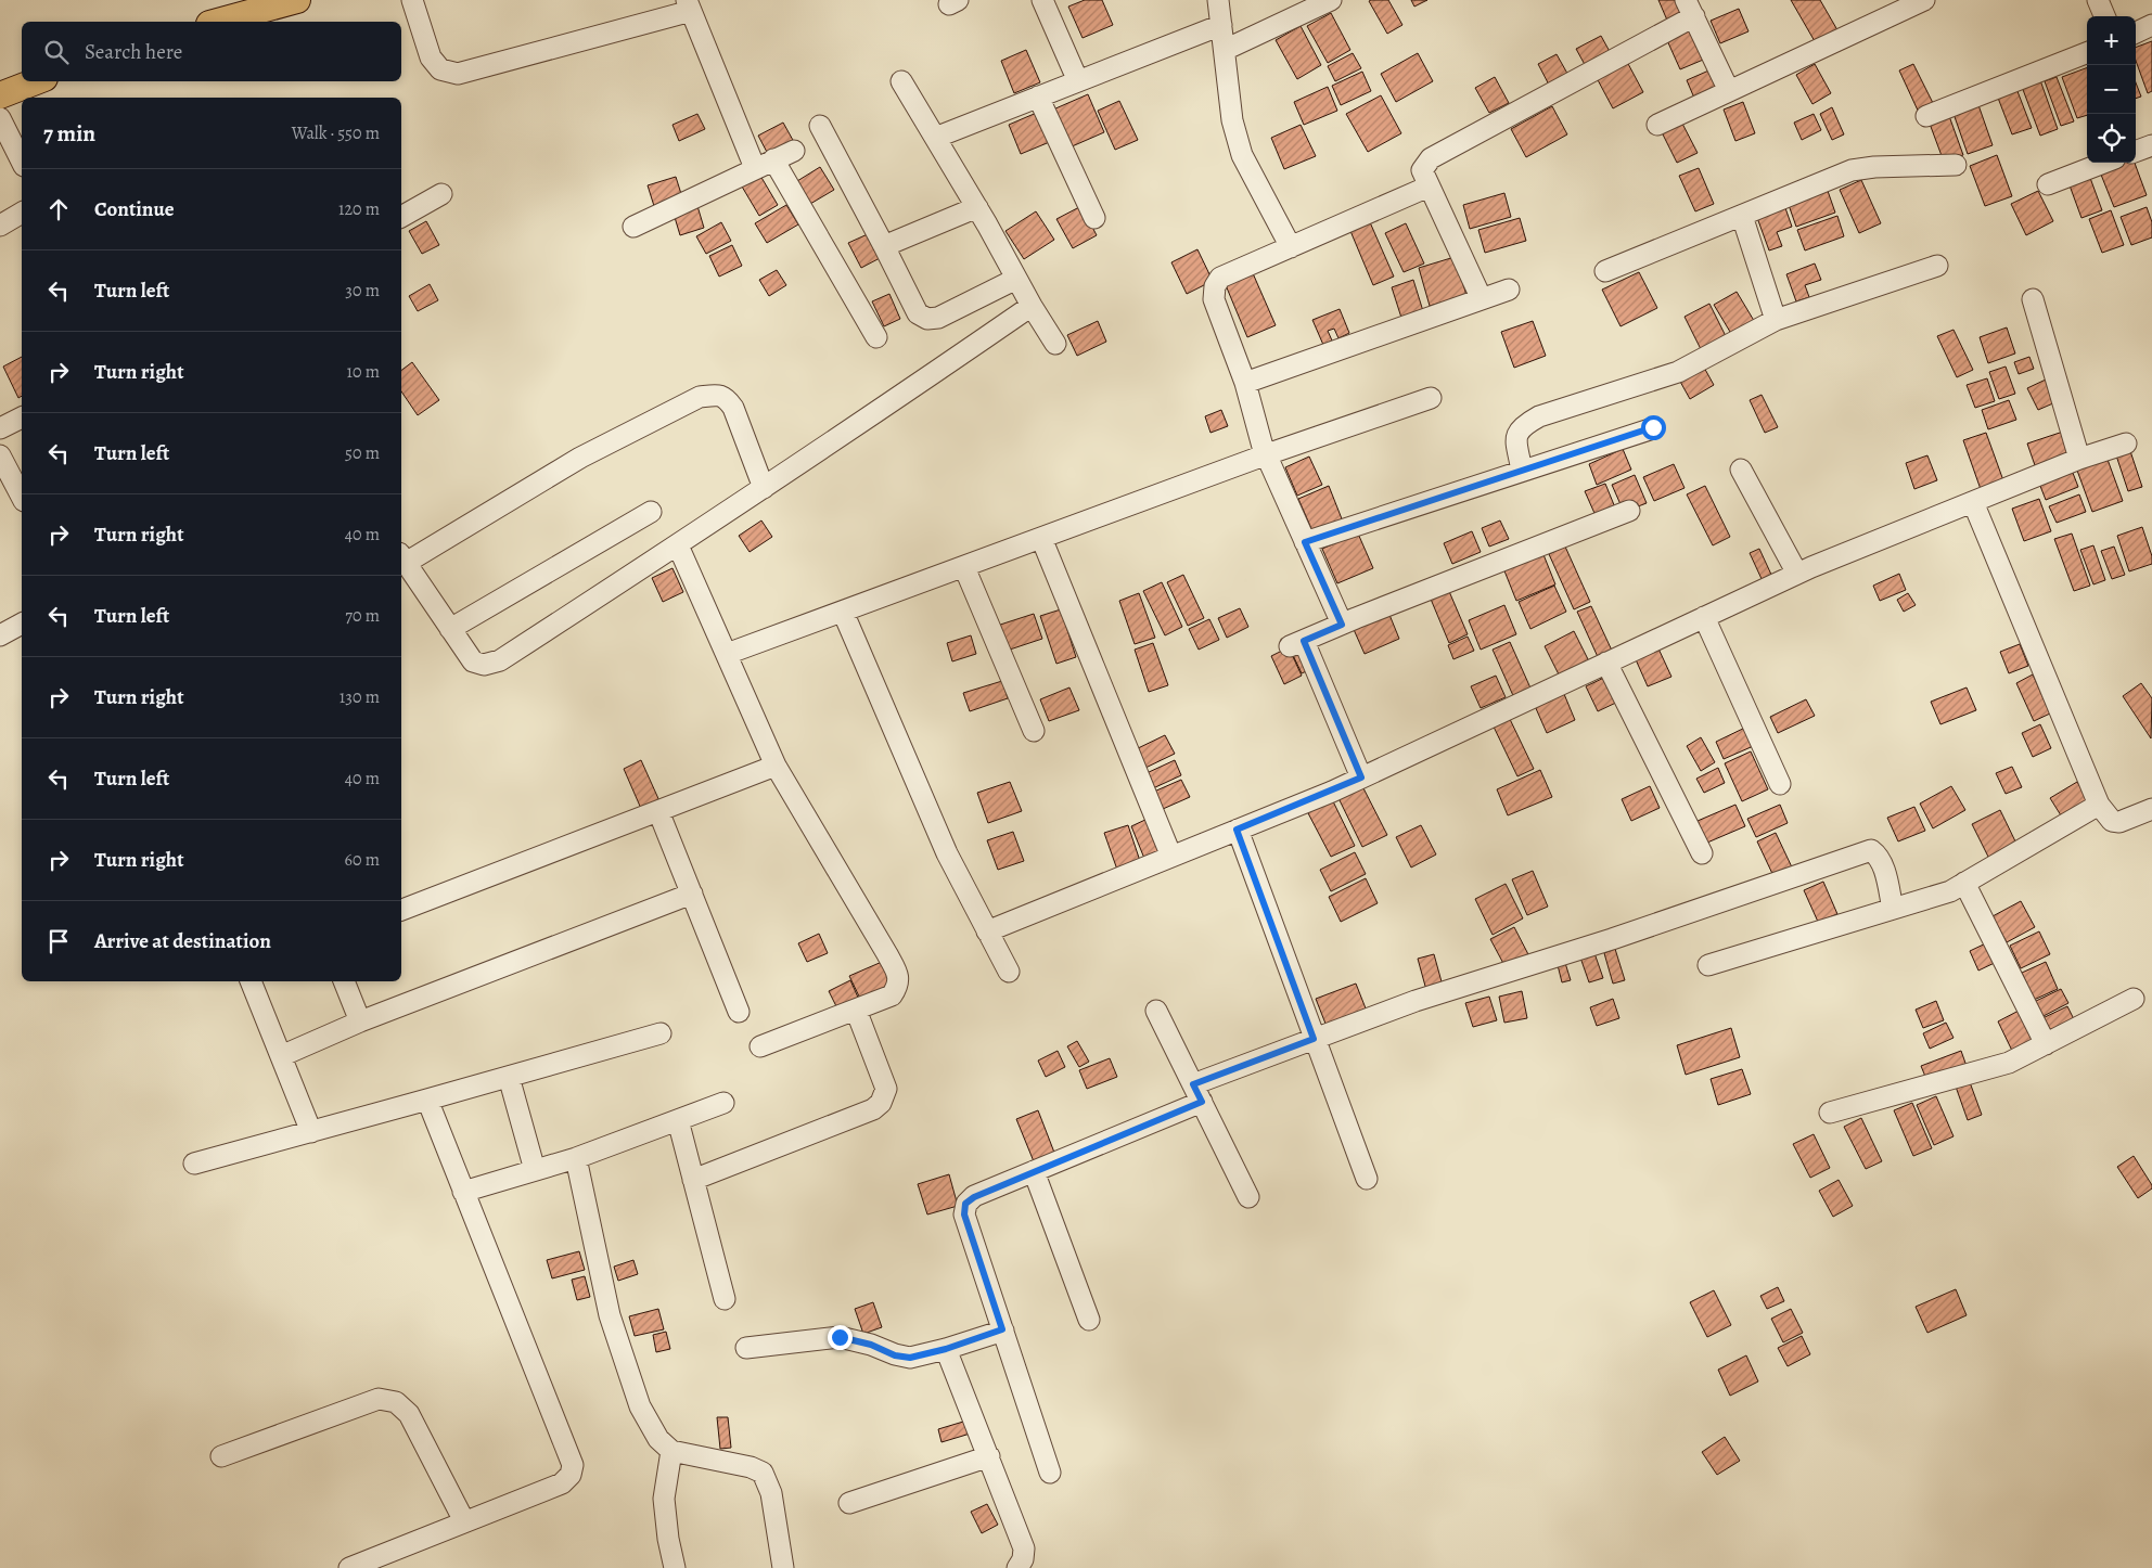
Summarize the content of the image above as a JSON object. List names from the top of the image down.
{
  "page": {
    "map_buttons": ["+", "−"],
    "search": "Search here",
    "heading": ["7 min", "Walk · 550 m"],
    "list": [
      ["Continue", "120 m"],
      ["Turn left", "30 m"],
      ["Turn right", "10 m"],
      ["Turn left", "50 m"],
      ["Turn right", "40 m"],
      ["Turn left", "70 m"],
      ["Turn right", "130 m"],
      ["Turn left", "40 m"],
      ["Turn right", "60 m"],
      "Arrive at destination"
    ]
  }
}
